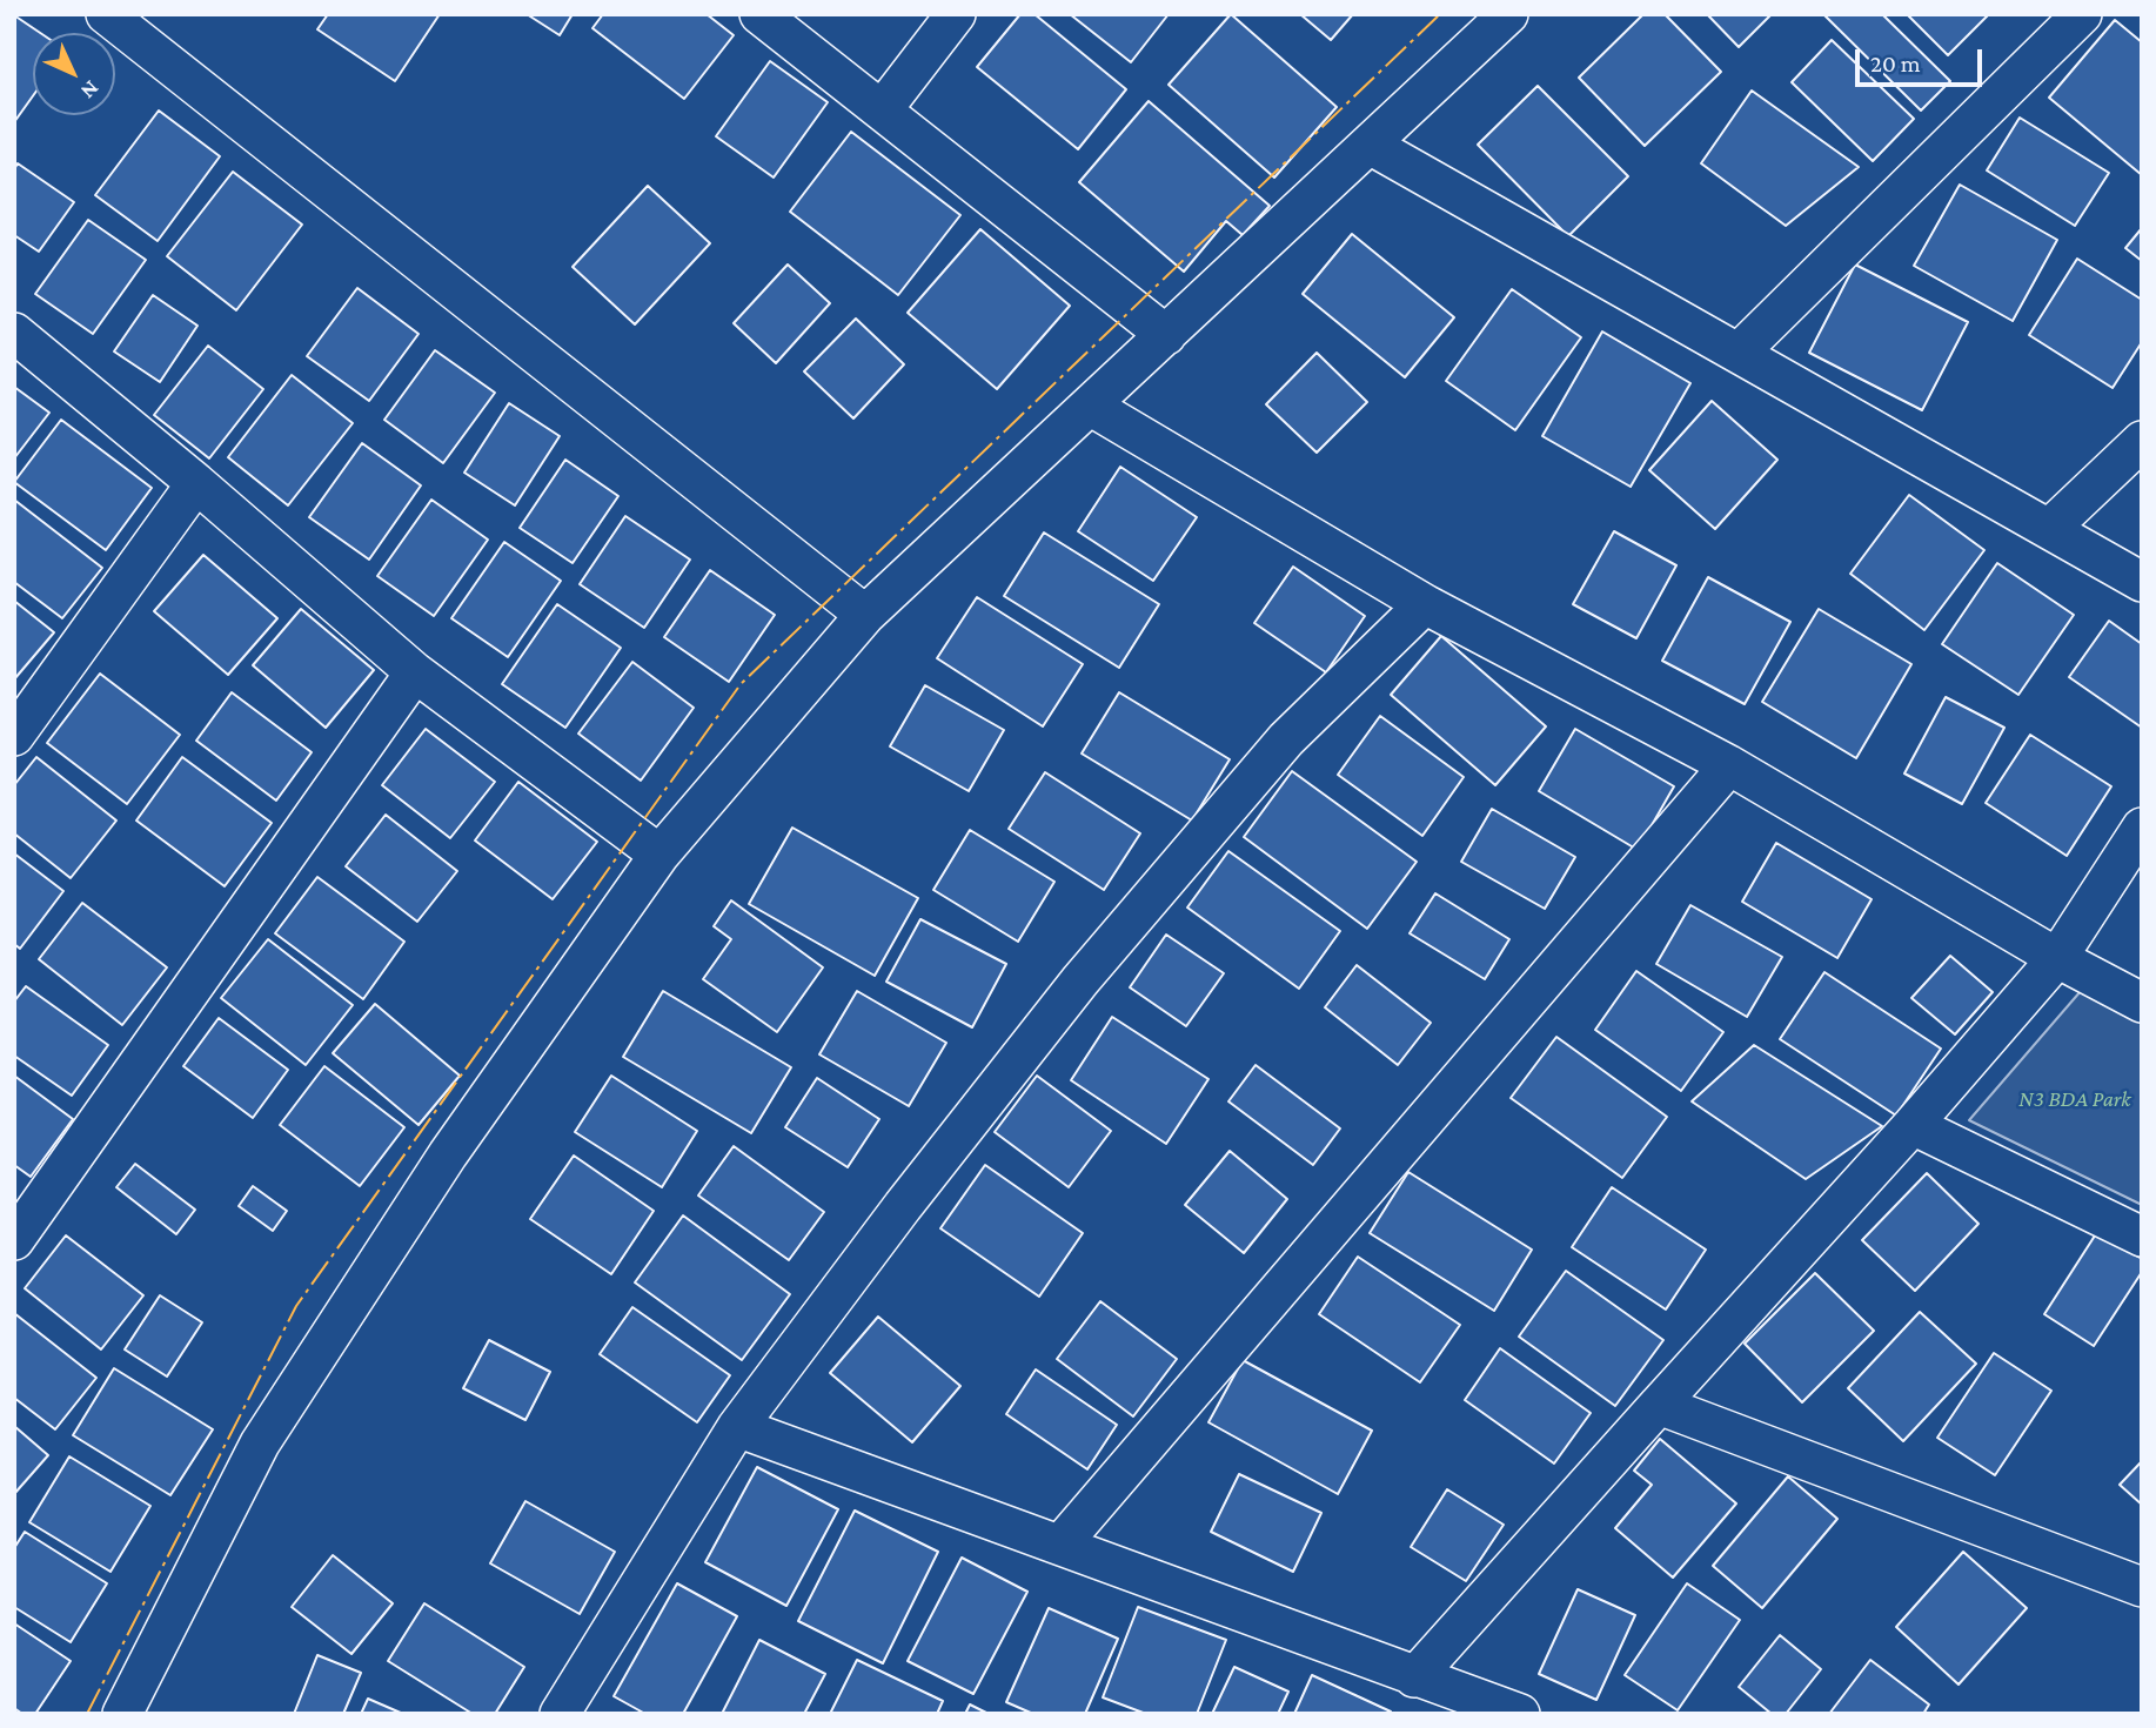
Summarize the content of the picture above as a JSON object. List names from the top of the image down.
{
  "parks": ["N3 BDA Park"],
  "scale_bar": "20 m",
  "north": "bottom right"
}
